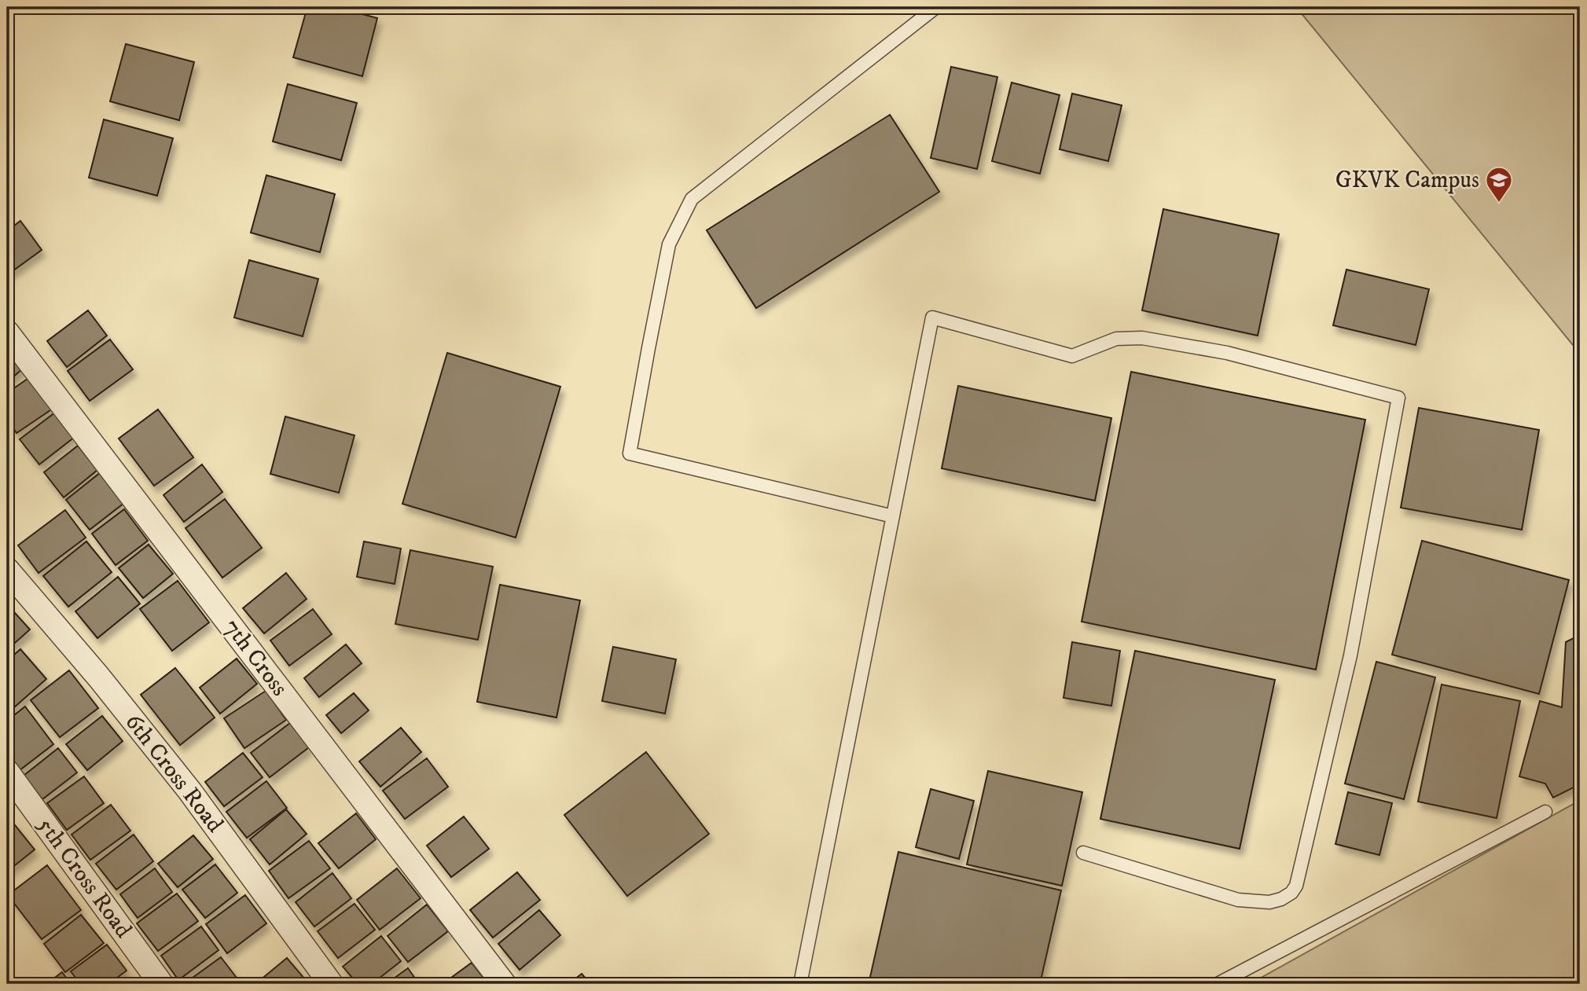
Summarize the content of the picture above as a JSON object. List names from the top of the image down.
{
  "streets": {
    "street": ["7th Cross", "6th Cross Road", "5th Cross Road"]
  },
  "places": {
    "school or university": ["GKVK Campus"]
  }
}
